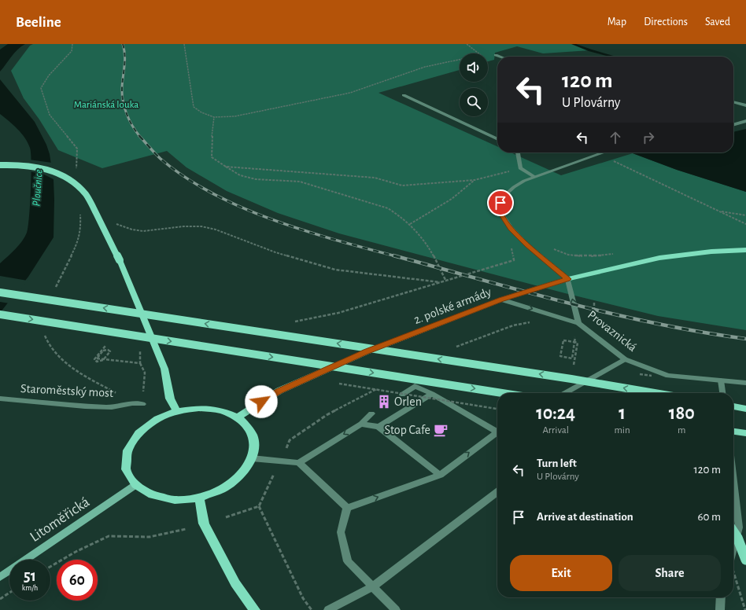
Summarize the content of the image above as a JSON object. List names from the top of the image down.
{
  "streets": {
    "main road": ["2. polské armády", "Litoměřická"],
    "street": ["Provaznická", "Staroměstský most"]
  },
  "crossings": [
    ["2. polské armády", "Provaznická"],
    ["2. polské armády", "Litoměřická"]
  ],
  "water": ["Ploučnice"],
  "parks": ["Mariánská louka"],
  "places": {
    "building": ["Orlen"],
    "cafe": ["Stop Cafe"]
  },
  "page": {
    "header": "Beeline",
    "nav": ["Map", "Directions", "Saved"],
    "turn": ["120 m", "U Plovárny"],
    "eta": [
      "10:24",
      "Arrival",
      "1",
      "min",
      "180",
      "m"
    ],
    "list": [
      {
        "name": "Turn left",
        "note": "U Plovárny",
        "value": "120 m"
      },
      {
        "name": "Arrive at destination",
        "value": "60 m"
      }
    ],
    "buttons": ["Exit", "Share"],
    "speed": "51 km/h",
    "limit": "60"
  }
}
